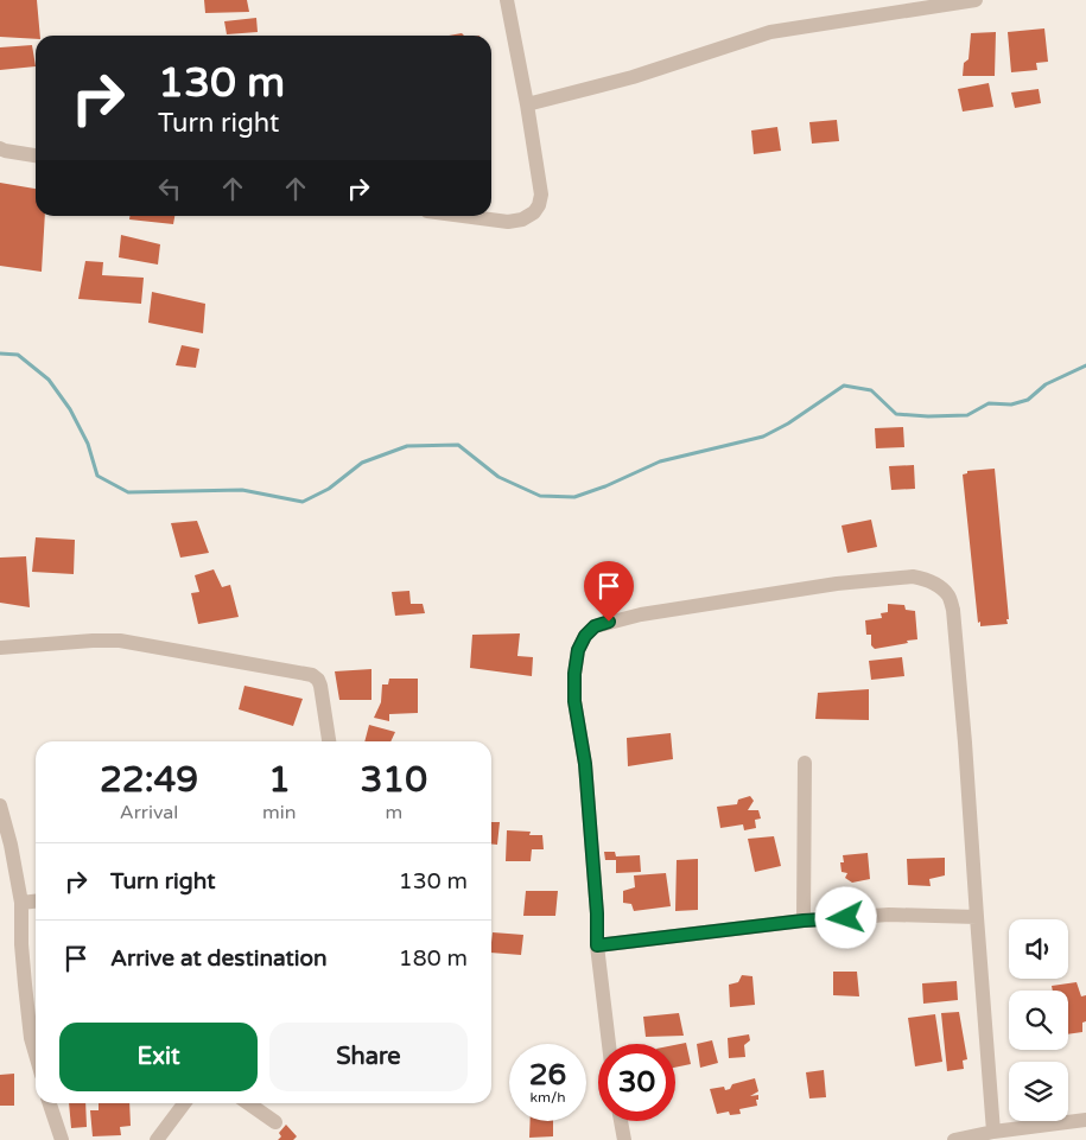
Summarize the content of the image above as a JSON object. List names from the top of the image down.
{
  "page": {
    "turn": ["130 m", "Turn right"],
    "eta": [
      "22:49",
      "Arrival",
      "1",
      "min",
      "310",
      "m"
    ],
    "list": [
      {
        "name": "Turn right",
        "value": "130 m"
      },
      {
        "name": "Arrive at destination",
        "value": "180 m"
      }
    ],
    "buttons": ["Exit", "Share"],
    "speed": "26 km/h",
    "limit": "30"
  }
}
